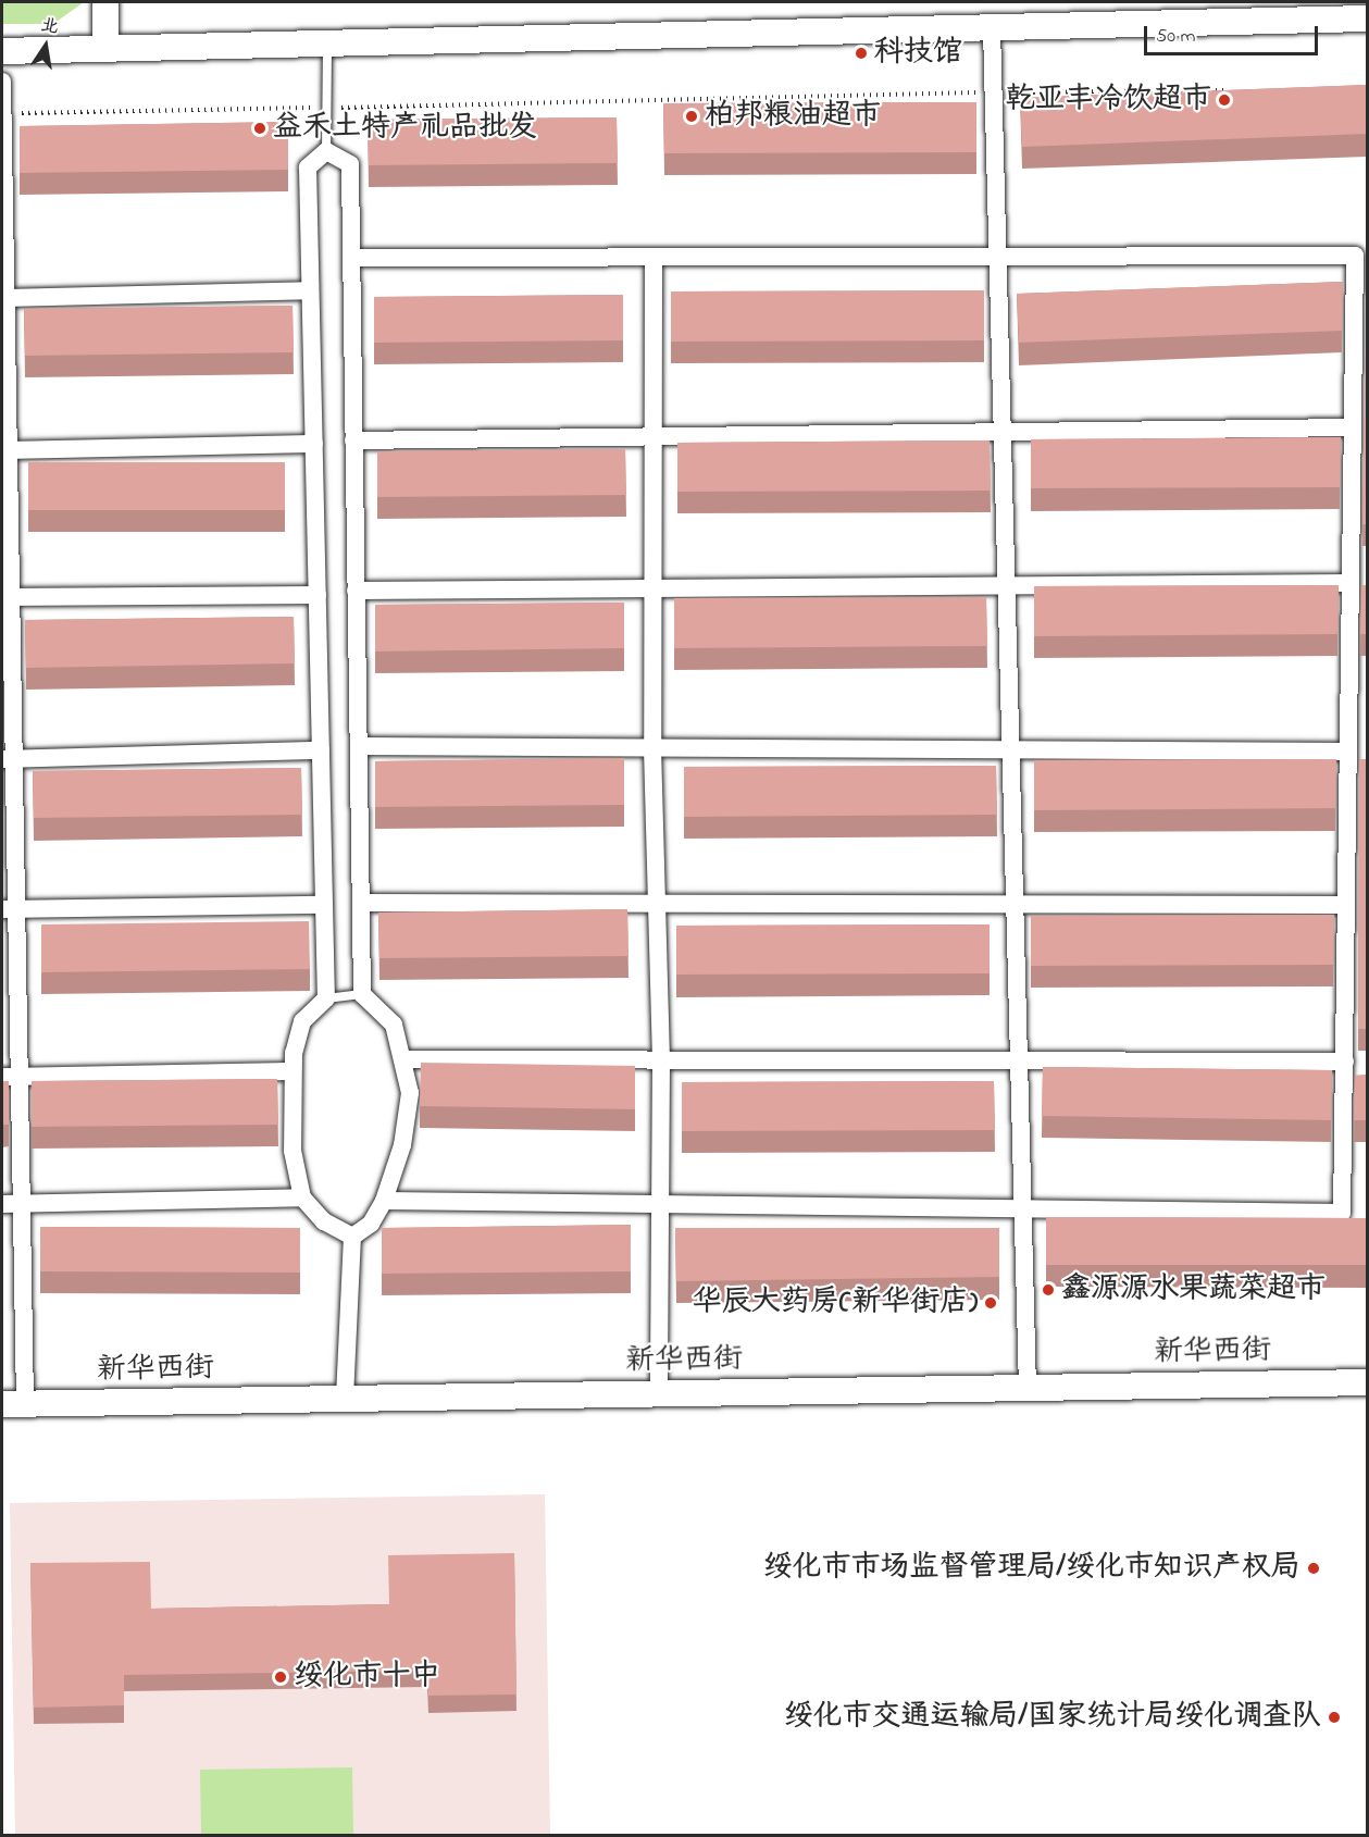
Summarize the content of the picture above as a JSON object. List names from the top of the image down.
{
  "streets": {
    "main road": ["新华西街"]
  },
  "places": [
    "科技馆",
    "乾亚丰冷饮超市",
    "柏邦粮油超市",
    "益禾土特产礼品批发",
    "鑫源源水果蔬菜超市",
    "华辰大药房(新华街店)",
    "绥化市市场监督管理局/绥化市知识产权局",
    "绥化市十中",
    "绥化市交通运输局/国家统计局绥化调查队"
  ],
  "scale_bar": "50 m",
  "north": "top"
}
